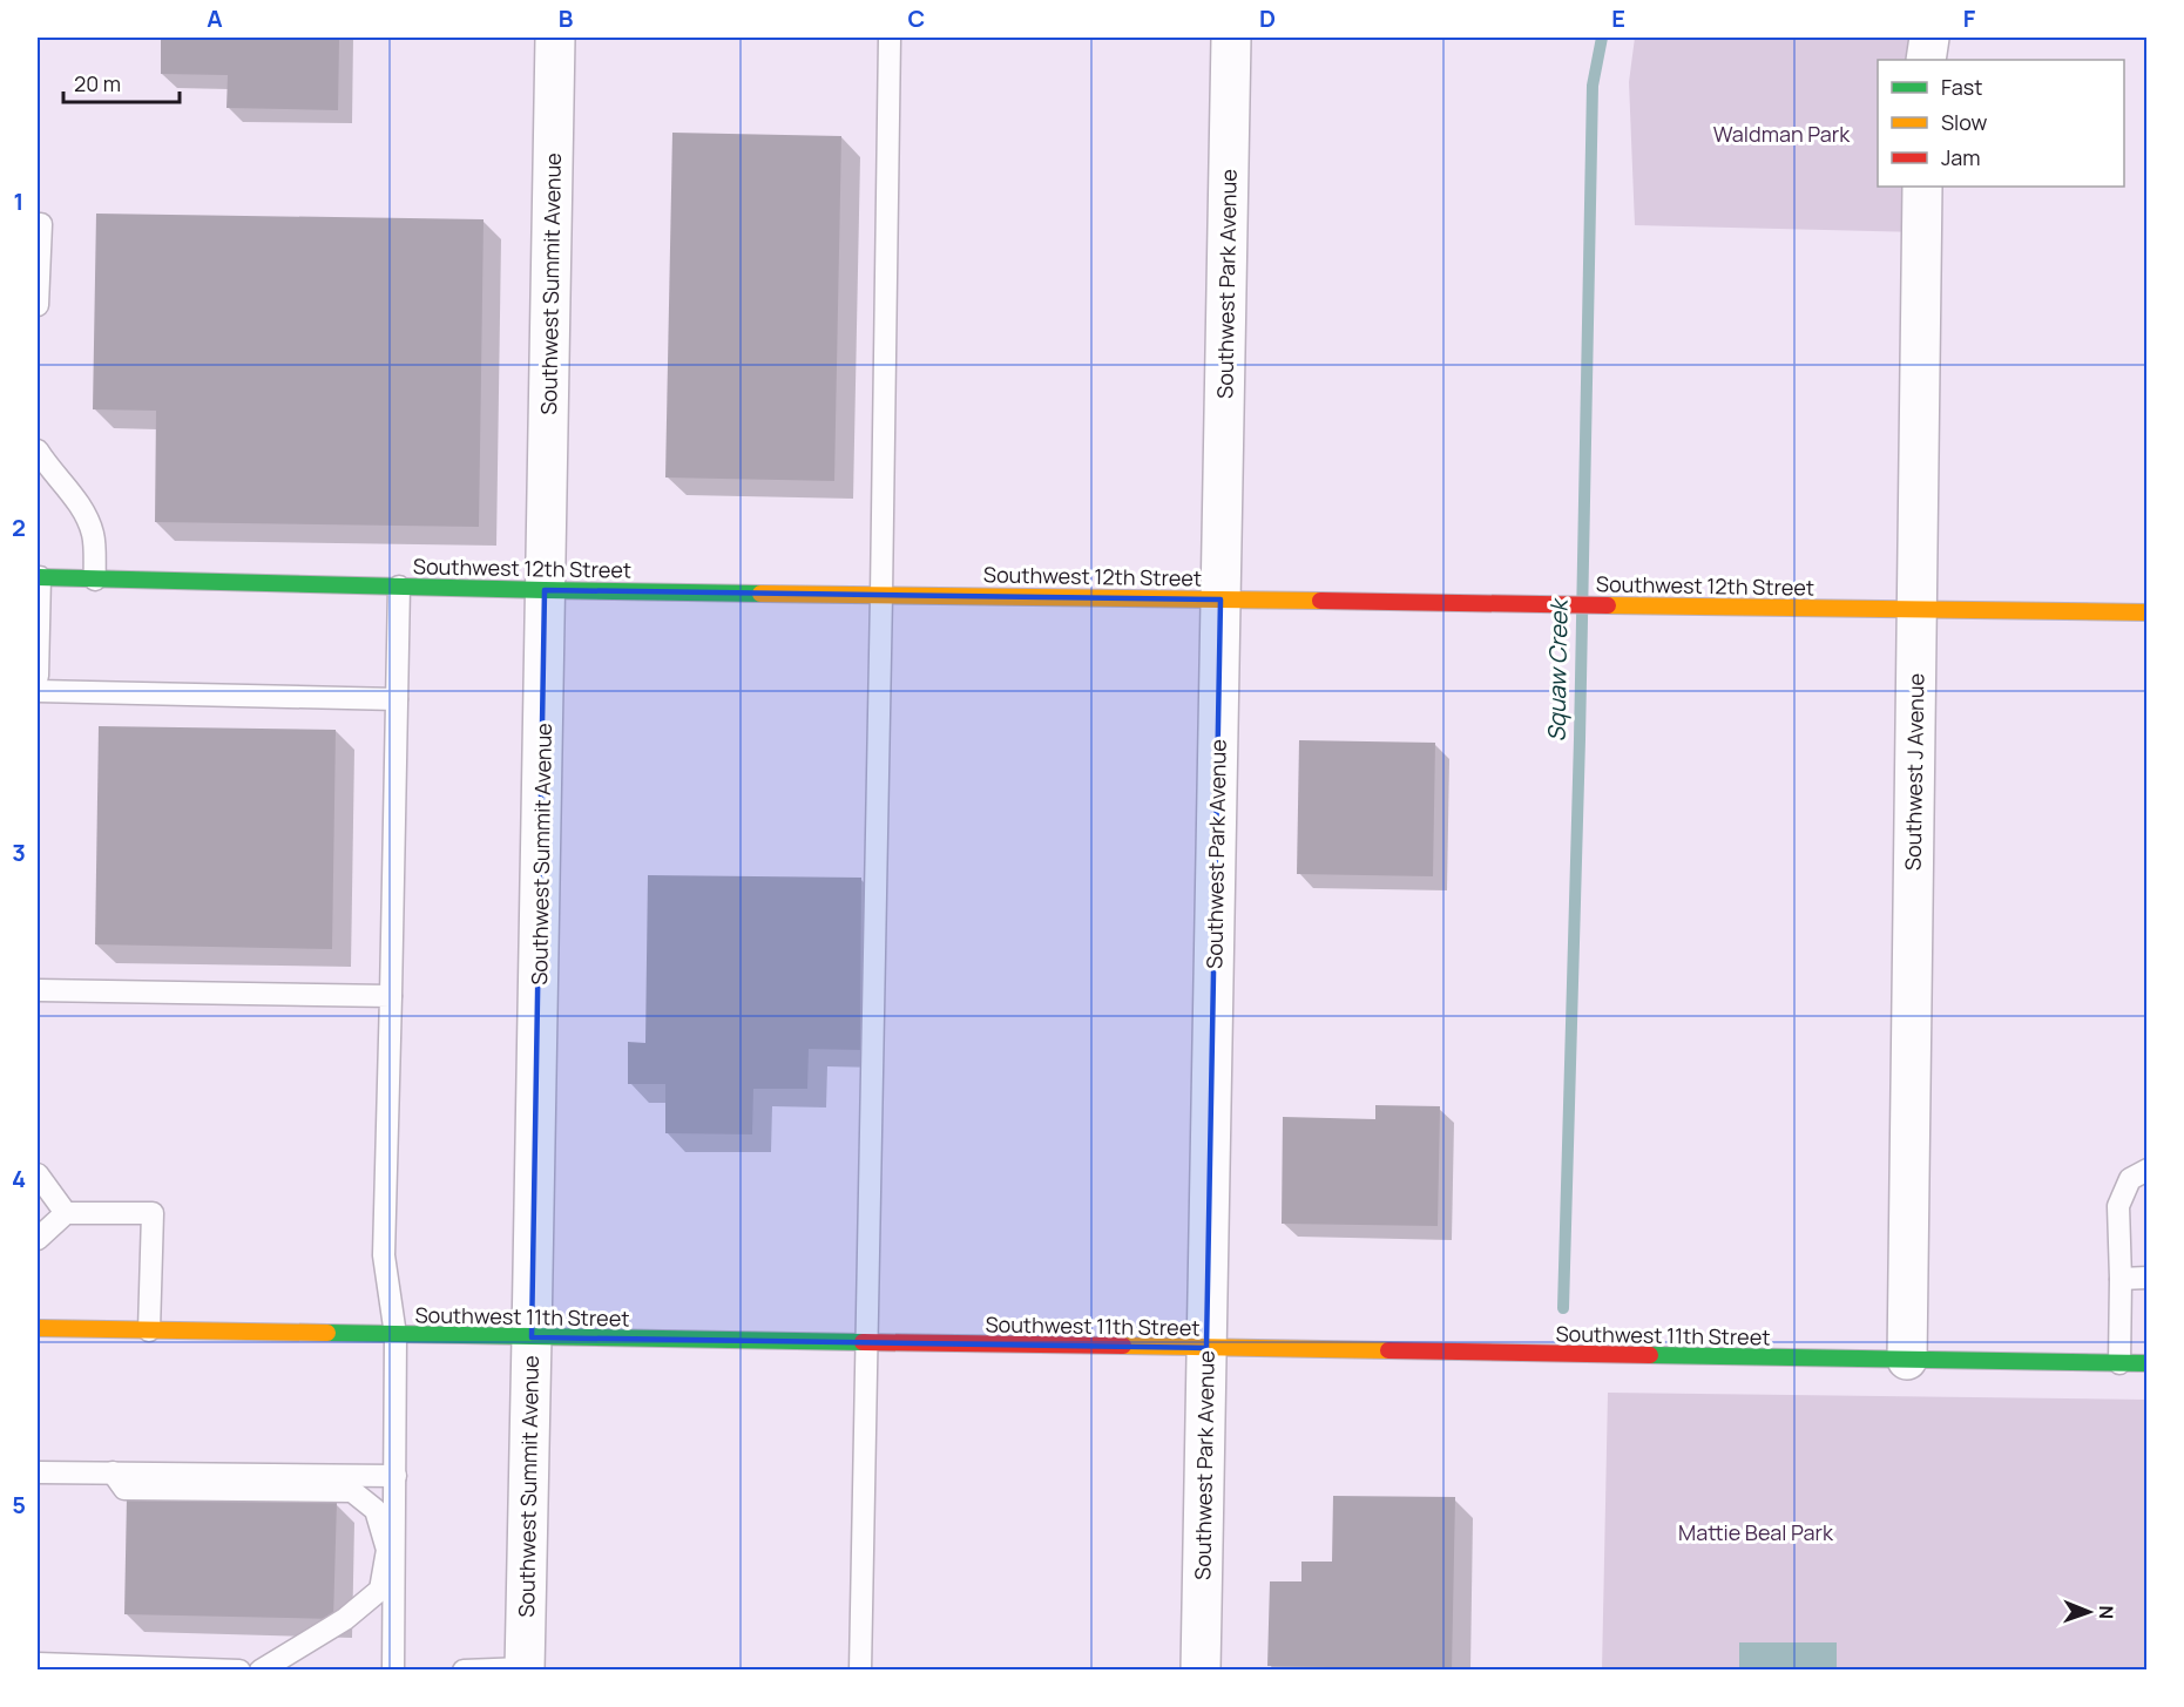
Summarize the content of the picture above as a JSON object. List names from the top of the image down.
{
  "streets": {
    "street": [
      "Southwest Summit Avenue",
      "Southwest Park Avenue",
      "Southwest 12th Street",
      "Southwest J Avenue",
      "Southwest 11th Street"
    ]
  },
  "crossings": [
    ["Southwest Summit Avenue", "Southwest 12th Street"],
    ["Southwest Summit Avenue", "Southwest 11th Street"],
    ["Southwest Park Avenue", "Southwest 12th Street"],
    ["Southwest Park Avenue", "Southwest 11th Street"],
    ["Southwest 12th Street", "Southwest J Avenue"],
    ["Southwest J Avenue", "Southwest 11th Street"]
  ],
  "water": ["Squaw Creek"],
  "parks": ["Waldman Park", "Mattie Beal Park"],
  "legend": ["Fast", "Slow", "Jam"],
  "scale_bar": "20 m",
  "north": "right",
  "grid": {
    "columns": [
      "A",
      "B",
      "C",
      "D",
      "E",
      "F"
    ],
    "rows": [
      "1",
      "2",
      "3",
      "4",
      "5"
    ]
  }
}
